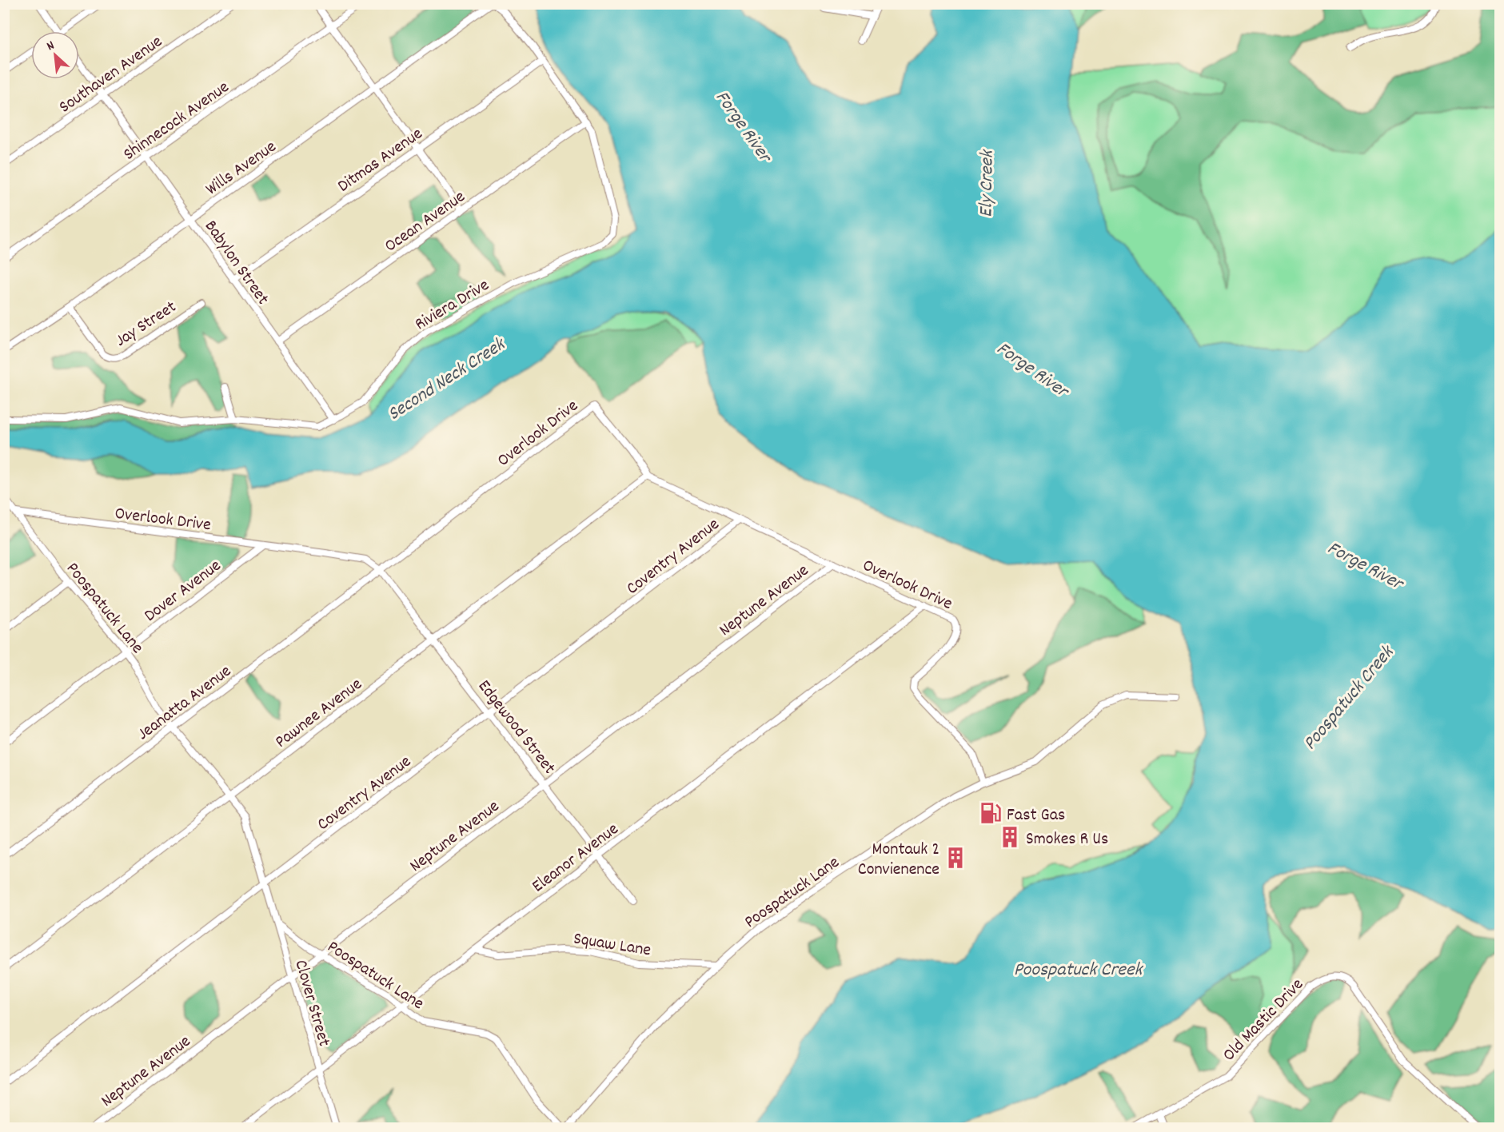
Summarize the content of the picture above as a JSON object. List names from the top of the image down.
{
  "streets": {
    "street": [
      "Southaven Avenue",
      "Shinnecock Avenue",
      "Ditmas Avenue",
      "Wills Avenue",
      "Ocean Avenue",
      "Babylon Street",
      "Riviera Drive",
      "Jay Street",
      "Overlook Drive",
      "Coventry Avenue",
      "Dover Avenue",
      "Neptune Avenue",
      "Poospatuck Lane",
      "Jeanatta Avenue",
      "Pawnee Avenue",
      "Edgewood Street",
      "Eleanor Avenue",
      "Squaw Lane",
      "Clover Street",
      "Old Mastic Drive"
    ]
  },
  "crossings": [
    ["Southaven Avenue", "Babylon Street"],
    ["Shinnecock Avenue", "Babylon Street"],
    ["Ditmas Avenue", "Babylon Street"],
    ["Ditmas Avenue", "Riviera Drive"],
    ["Wills Avenue", "Babylon Street"],
    ["Wills Avenue", "Riviera Drive"],
    ["Wills Avenue", "Jay Street"],
    ["Ocean Avenue", "Babylon Street"],
    ["Ocean Avenue", "Riviera Drive"],
    ["Babylon Street", "Riviera Drive"],
    ["Overlook Drive", "Coventry Avenue"],
    ["Overlook Drive", "Dover Avenue"],
    ["Overlook Drive", "Neptune Avenue"],
    ["Overlook Drive", "Poospatuck Lane"],
    ["Overlook Drive", "Jeanatta Avenue"],
    ["Overlook Drive", "Pawnee Avenue"],
    ["Overlook Drive", "Edgewood Street"],
    ["Overlook Drive", "Eleanor Avenue"],
    ["Coventry Avenue", "Poospatuck Lane"],
    ["Coventry Avenue", "Edgewood Street"],
    ["Coventry Avenue", "Clover Street"],
    ["Dover Avenue", "Poospatuck Lane"],
    ["Neptune Avenue", "Poospatuck Lane"],
    ["Neptune Avenue", "Edgewood Street"],
    ["Neptune Avenue", "Clover Street"],
    ["Poospatuck Lane", "Jeanatta Avenue"],
    ["Poospatuck Lane", "Pawnee Avenue"],
    ["Poospatuck Lane", "Eleanor Avenue"],
    ["Poospatuck Lane", "Squaw Lane"],
    ["Poospatuck Lane", "Clover Street"],
    ["Jeanatta Avenue", "Edgewood Street"],
    ["Pawnee Avenue", "Edgewood Street"],
    ["Edgewood Street", "Eleanor Avenue"],
    ["Eleanor Avenue", "Squaw Lane"],
    ["Eleanor Avenue", "Clover Street"]
  ],
  "water": [
    "Forge River",
    "Ely Creek",
    "Second Neck Creek",
    "Poospatuck Creek"
  ],
  "places": {
    "fuel station": ["Fast Gas"],
    "building": ["Smokes R Us", "Montauk 2 Convienence"]
  },
  "north": "top left"
}
